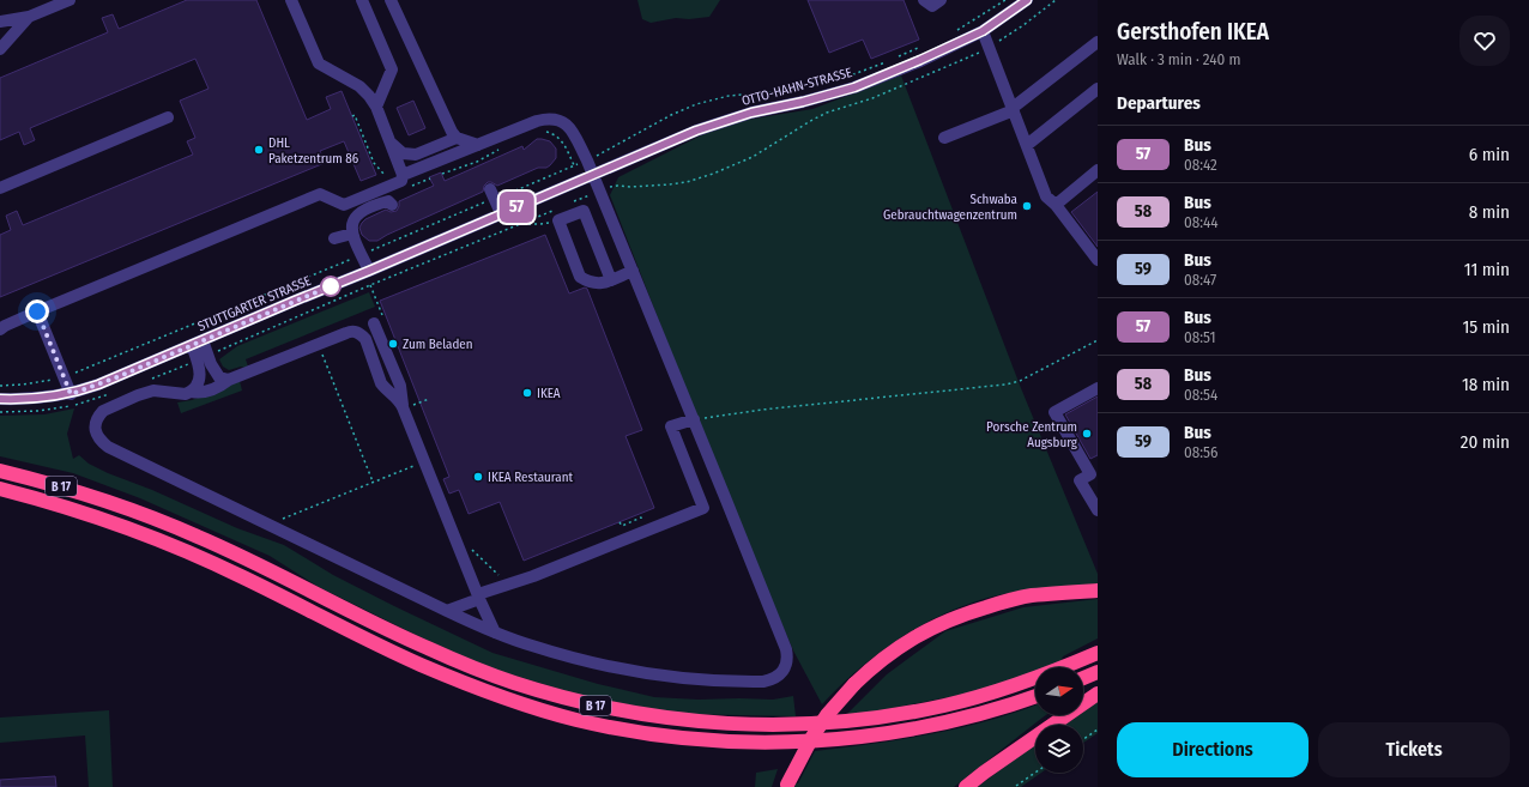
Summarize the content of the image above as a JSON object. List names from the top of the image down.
{
  "streets": {
    "highway": ["B 17"],
    "street": ["OTTO-HAHN-STRASSE", "STUTTGARTER STRASSE"]
  },
  "crossings": [
    ["OTTO-HAHN-STRASSE", "STUTTGARTER STRASSE"]
  ],
  "places": [
    "DHL Paketzentrum 86",
    "Schwaba Gebrauchtwagenzentrum",
    "Zum Beladen",
    "IKEA",
    "Porsche Zentrum Augsburg",
    "IKEA Restaurant"
  ],
  "lines": ["bus line 57"],
  "north": "right",
  "page": {
    "on_map": "57",
    "heading": [
      ["Gersthofen IKEA", "Walk · 3 min · 240 m"],
      "Departures"
    ],
    "list": [
      {
        "mark": "57",
        "name": "Bus",
        "note": "08:42",
        "value": "6 min"
      },
      {
        "mark": "58",
        "name": "Bus",
        "note": "08:44",
        "value": "8 min"
      },
      {
        "mark": "59",
        "name": "Bus",
        "note": "08:47",
        "value": "11 min"
      },
      {
        "mark": "57",
        "name": "Bus",
        "note": "08:51",
        "value": "15 min"
      },
      {
        "mark": "58",
        "name": "Bus",
        "note": "08:54",
        "value": "18 min"
      },
      {
        "mark": "59",
        "name": "Bus",
        "note": "08:56",
        "value": "20 min"
      }
    ],
    "buttons": ["Directions", "Tickets"]
  }
}
